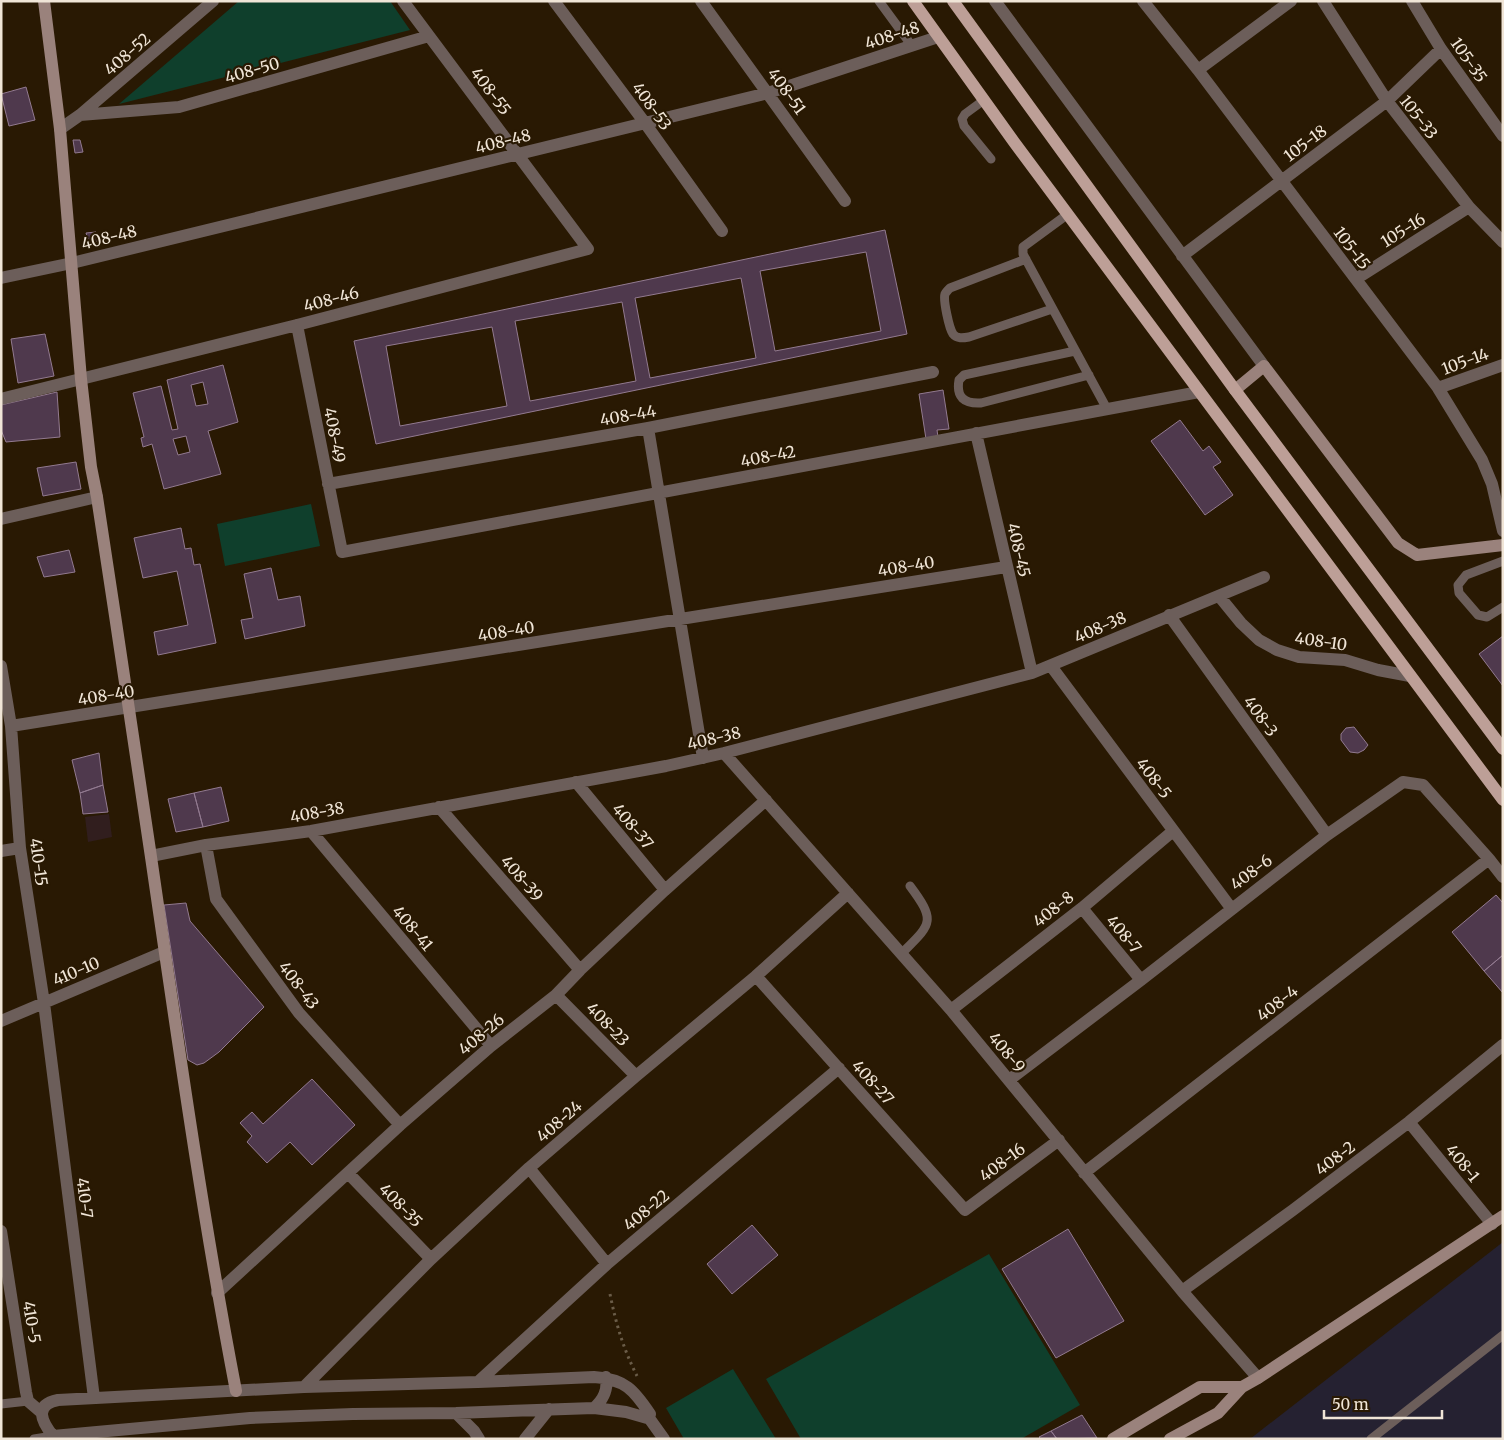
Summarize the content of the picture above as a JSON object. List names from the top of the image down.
{
  "streets": {
    "street": [
      "408-48",
      "408-52",
      "105-35",
      "408-50",
      "408-55",
      "408-51",
      "408-53",
      "105-33",
      "105-18",
      "105-16",
      "105-15",
      "408-46",
      "105-14",
      "408-44",
      "408-49",
      "408-42",
      "408-45",
      "408-40",
      "408-38",
      "408-10",
      "408-3",
      "408-5",
      "408-37",
      "410-15",
      "408-6",
      "408-39",
      "408-8",
      "408-41",
      "408-7",
      "410-10",
      "408-43",
      "408-4",
      "408-23",
      "408-26",
      "408-9",
      "408-27",
      "408-24",
      "408-2",
      "408-16",
      "408-1",
      "410-7",
      "408-35",
      "408-22",
      "410-5"
    ]
  },
  "crossings": [
    ["408-48", "408-55"],
    ["408-48", "408-51"],
    ["408-48", "408-53"],
    ["408-52", "408-50"],
    ["105-35", "105-18"],
    ["408-50", "408-55"],
    ["408-55", "408-46"],
    ["105-33", "105-18"],
    ["105-33", "105-16"],
    ["105-18", "105-15"],
    ["105-16", "105-15"],
    ["105-15", "105-14"],
    ["408-46", "408-49"],
    ["408-44", "408-49"],
    ["408-49", "408-42"],
    ["408-42", "408-45"],
    ["408-45", "408-40"],
    ["408-45", "408-38"],
    ["408-40", "410-15"],
    ["408-38", "408-10"],
    ["408-38", "408-3"],
    ["408-38", "408-5"],
    ["408-38", "408-37"],
    ["408-38", "408-39"],
    ["408-38", "408-41"],
    ["408-38", "408-43"],
    ["408-38", "408-9"],
    ["408-3", "408-6"],
    ["408-5", "408-6"],
    ["408-5", "408-8"],
    ["408-37", "408-26"],
    ["410-15", "410-10"],
    ["410-15", "410-7"],
    ["408-6", "408-7"],
    ["408-6", "408-4"],
    ["408-6", "408-9"],
    ["408-39", "408-26"],
    ["408-8", "408-7"],
    ["408-8", "408-9"],
    ["408-41", "408-26"],
    ["410-10", "410-7"],
    ["408-43", "408-26"],
    ["408-4", "408-9"],
    ["408-23", "408-26"],
    ["408-23", "408-24"],
    ["408-26", "408-9"],
    ["408-26", "408-35"],
    ["408-9", "408-24"],
    ["408-9", "408-2"],
    ["408-9", "408-16"],
    ["408-27", "408-24"],
    ["408-27", "408-16"],
    ["408-27", "408-22"],
    ["408-24", "408-35"],
    ["408-2", "408-1"]
  ],
  "scale_bar": "50 m"
}
